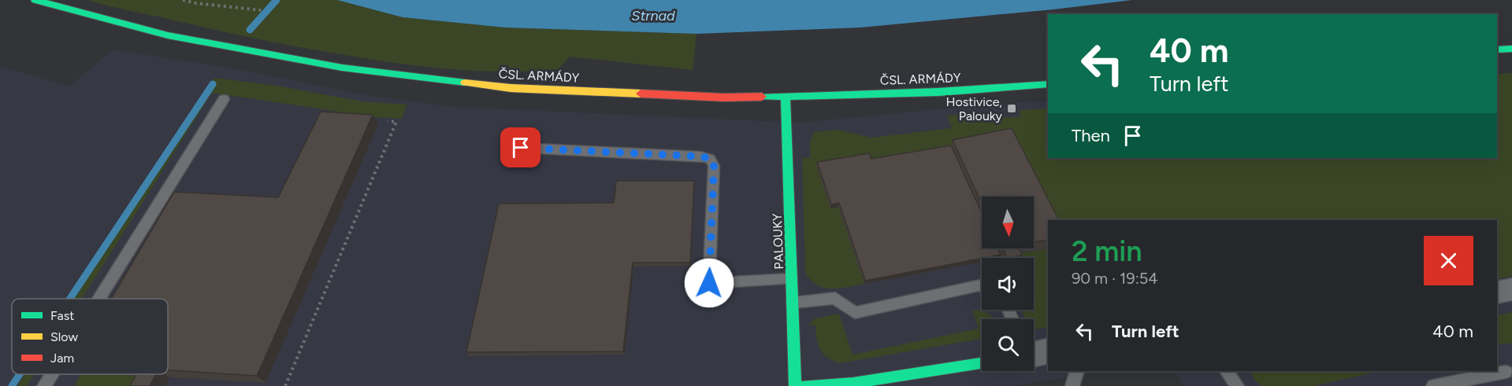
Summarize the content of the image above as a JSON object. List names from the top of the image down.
{
  "streets": {
    "main road": ["ČSL. ARMÁDY", "PALOUKY"]
  },
  "crossings": [
    ["ČSL. ARMÁDY", "PALOUKY"]
  ],
  "water": ["Strnad"],
  "places": {
    "transit": ["Hostivice, Palouky"]
  },
  "legend": ["Fast", "Slow", "Jam"],
  "north": "bottom",
  "page": {
    "turn": ["40 m", "Turn left"],
    "then": "Then",
    "heading": ["2 min", "90 m · 19:54"],
    "list": [
      {
        "name": "Turn left",
        "value": "40 m"
      }
    ]
  }
}
